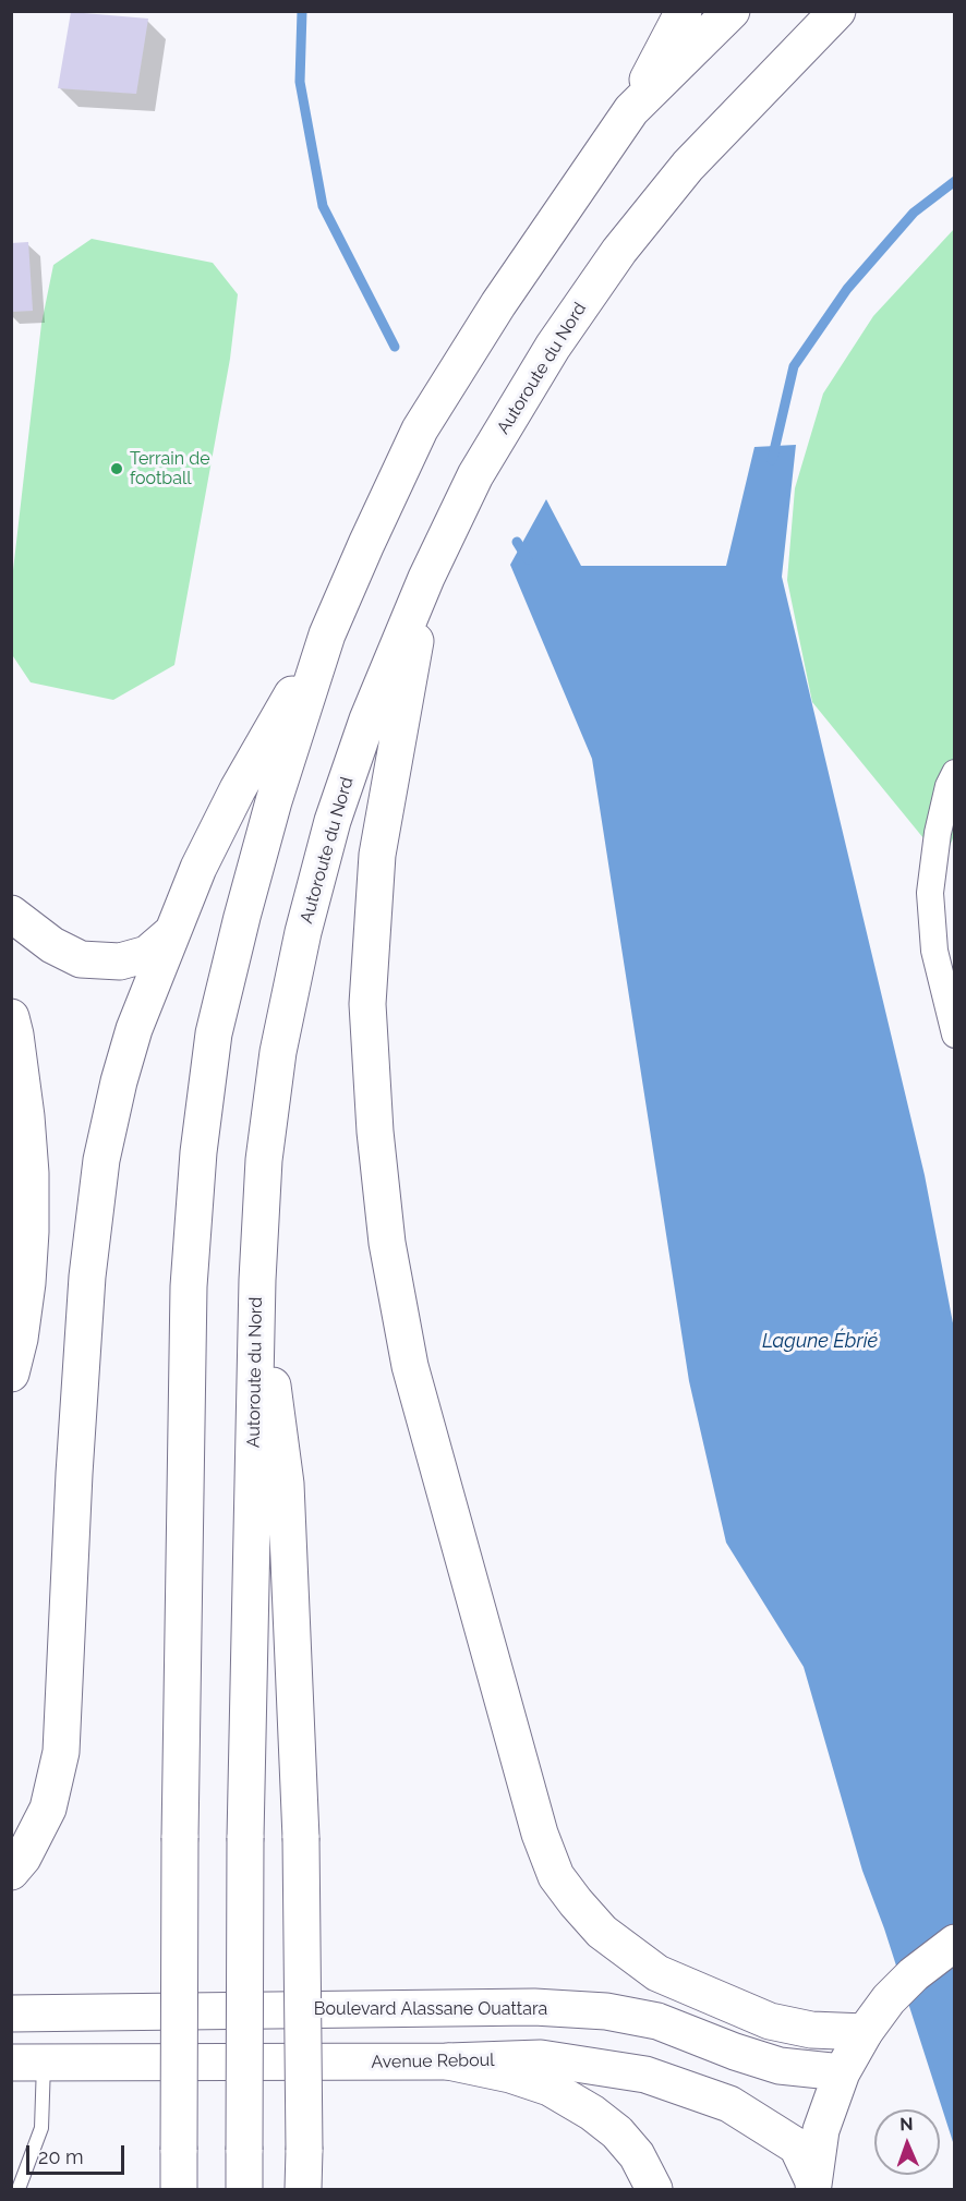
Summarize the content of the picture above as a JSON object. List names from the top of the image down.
{
  "streets": {
    "main road": ["Autoroute du Nord", "Boulevard Alassane Ouattara", "Avenue Reboul"]
  },
  "water": ["Lagune Ébrié"],
  "places": ["Terrain de football"],
  "scale_bar": "20 m",
  "north": "top"
}
